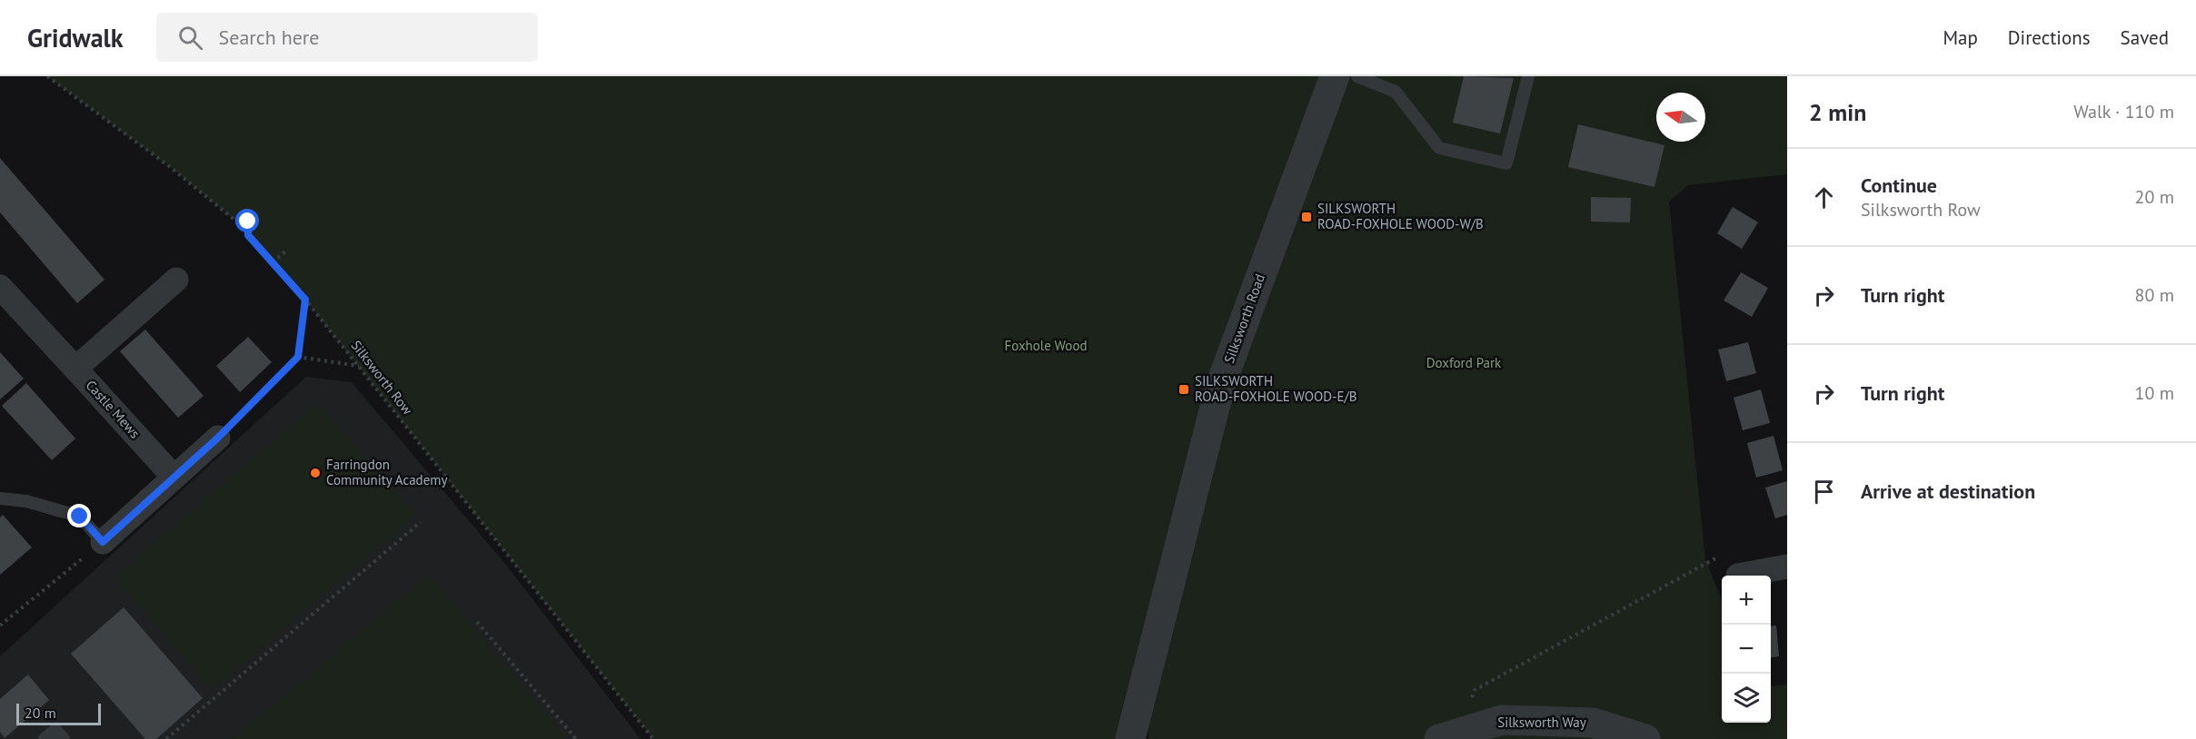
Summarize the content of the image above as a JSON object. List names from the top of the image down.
{
  "streets": {
    "street": ["Silksworth Road", "Castle Mews", "Silksworth Way"],
    "path": ["Silksworth Row"]
  },
  "parks": ["Foxhole Wood", "Doxford Park"],
  "places": {
    "transit": ["SILKSWORTH ROAD-FOXHOLE WOOD-W/B", "SILKSWORTH ROAD-FOXHOLE WOOD-E/B"],
    "other": ["Farringdon Community Academy"]
  },
  "scale_bar": "20 m",
  "north": "left",
  "page": {
    "header": "Gridwalk",
    "search": "Search here",
    "nav": ["Map", "Directions", "Saved"],
    "heading": ["2 min", "Walk · 110 m"],
    "list": [
      ["Continue", "Silksworth Row", "20 m"],
      ["Turn right", "80 m"],
      ["Turn right", "10 m"],
      "Arrive at destination"
    ],
    "map_buttons": ["+", "−"],
    "scale": "20 m"
  }
}
